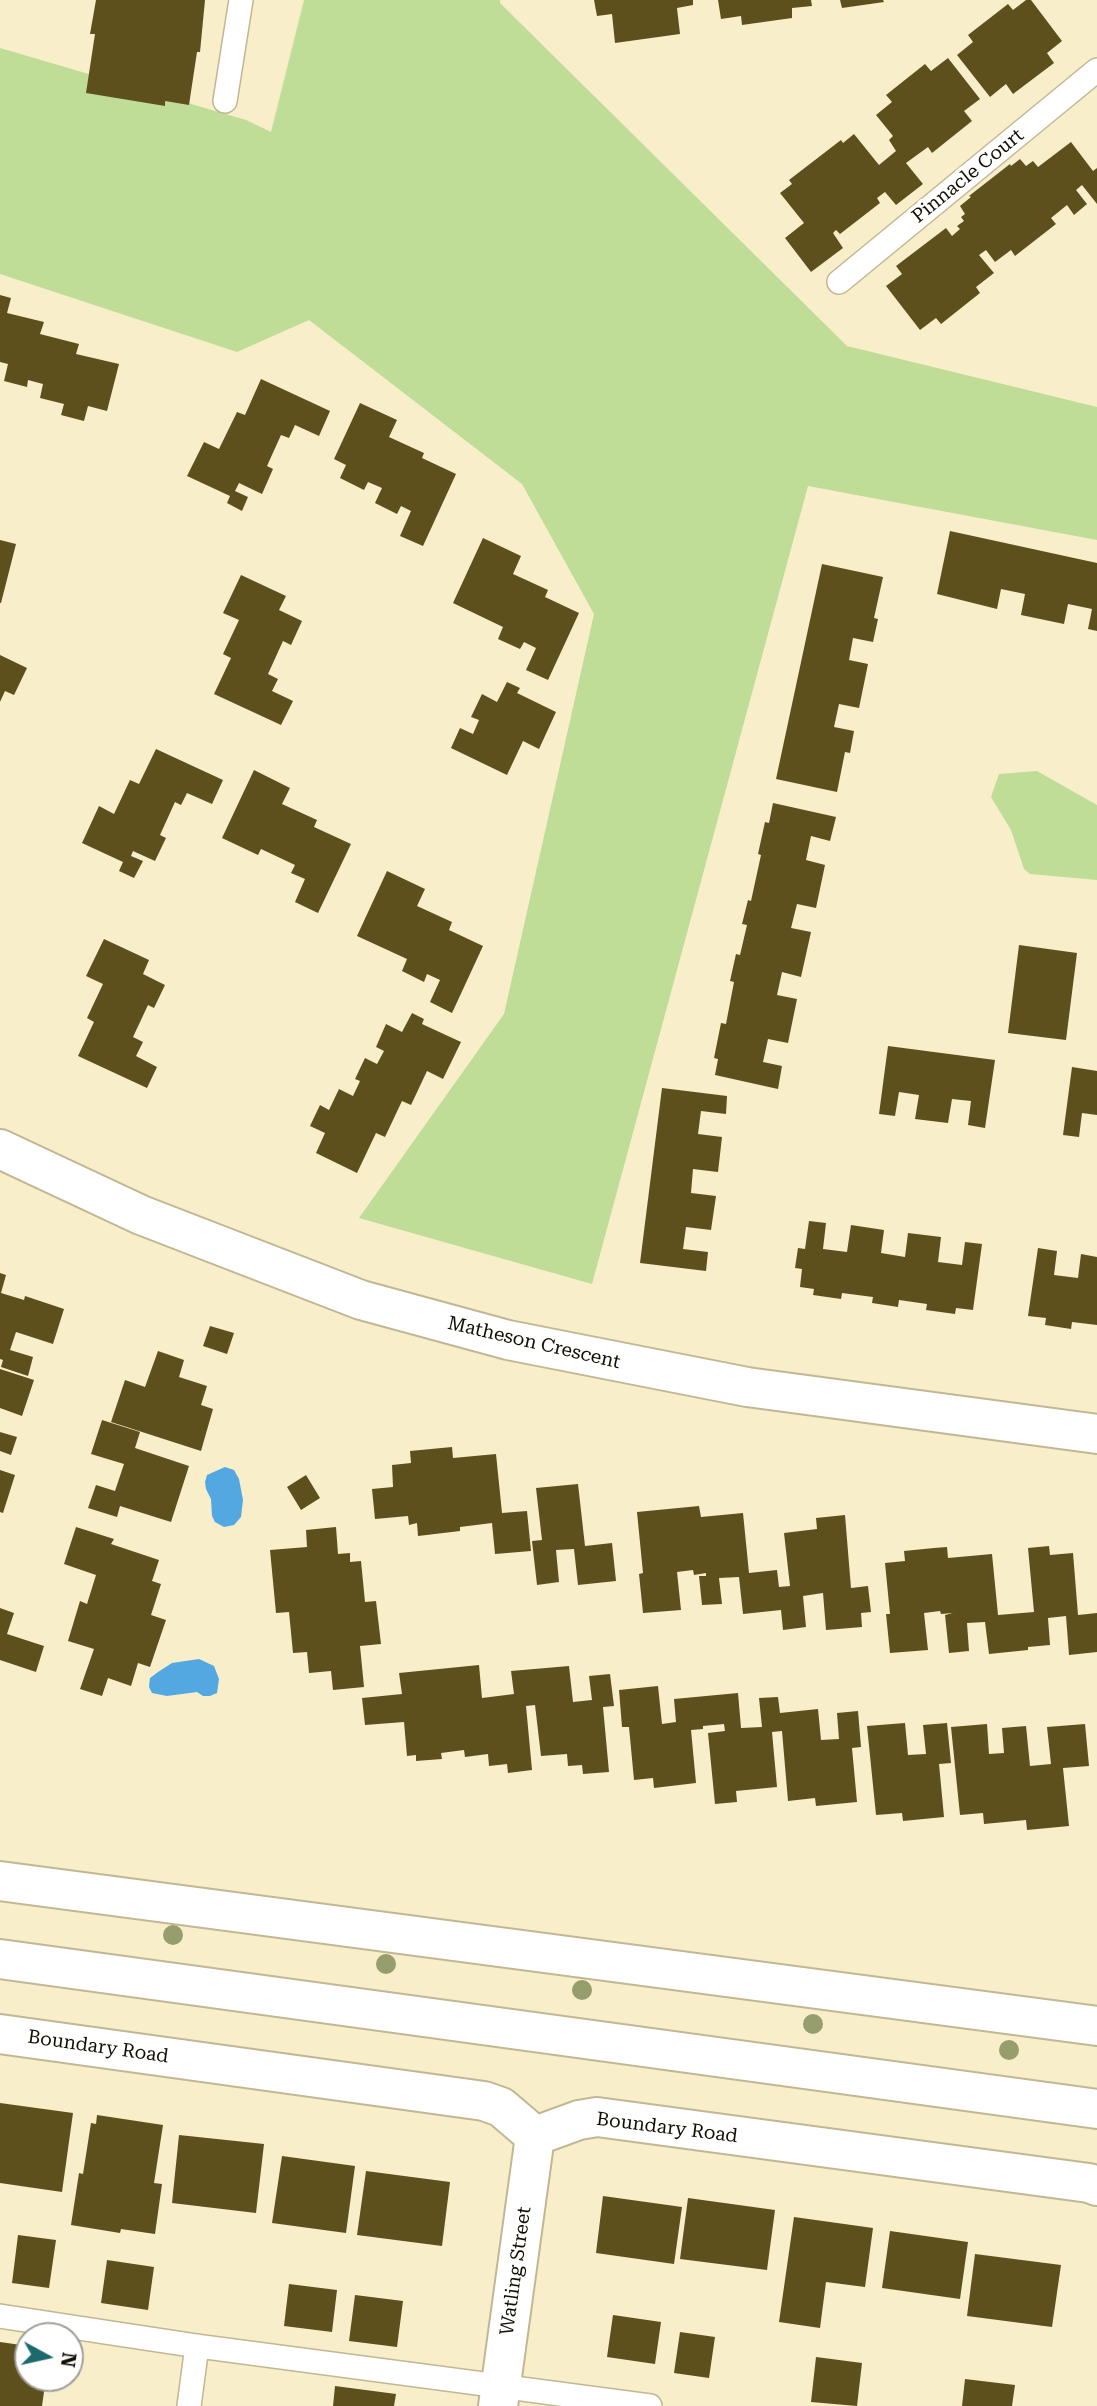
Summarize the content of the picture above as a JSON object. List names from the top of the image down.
{
  "streets": {
    "street": ["Matheson Crescent", "Boundary Road", "Watling Street"],
    "lane": ["Pinnacle Court"]
  },
  "crossings": [
    ["Boundary Road", "Watling Street"]
  ],
  "north": "right"
}
